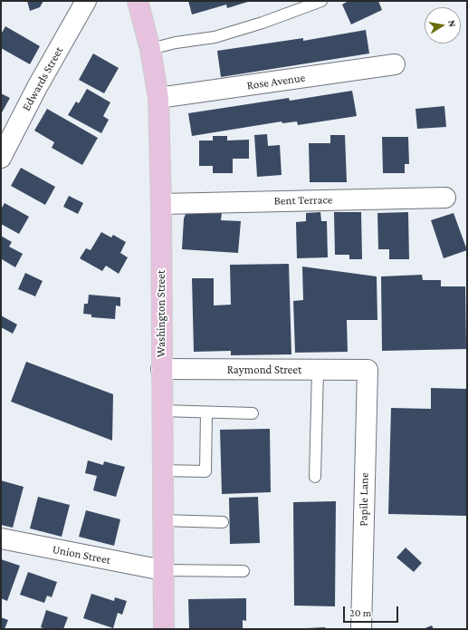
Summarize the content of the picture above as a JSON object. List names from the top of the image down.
{
  "streets": {
    "main road": ["Washington Street"],
    "street": [
      "Edwards Street",
      "Rose Avenue",
      "Bent Terrace",
      "Raymond Street",
      "Papile Lane",
      "Union Street"
    ]
  },
  "crossings": [
    ["Rose Avenue", "Washington Street"],
    ["Bent Terrace", "Washington Street"],
    ["Washington Street", "Raymond Street"],
    ["Washington Street", "Union Street"],
    ["Raymond Street", "Papile Lane"]
  ],
  "scale_bar": "20 m",
  "north": "right"
}
